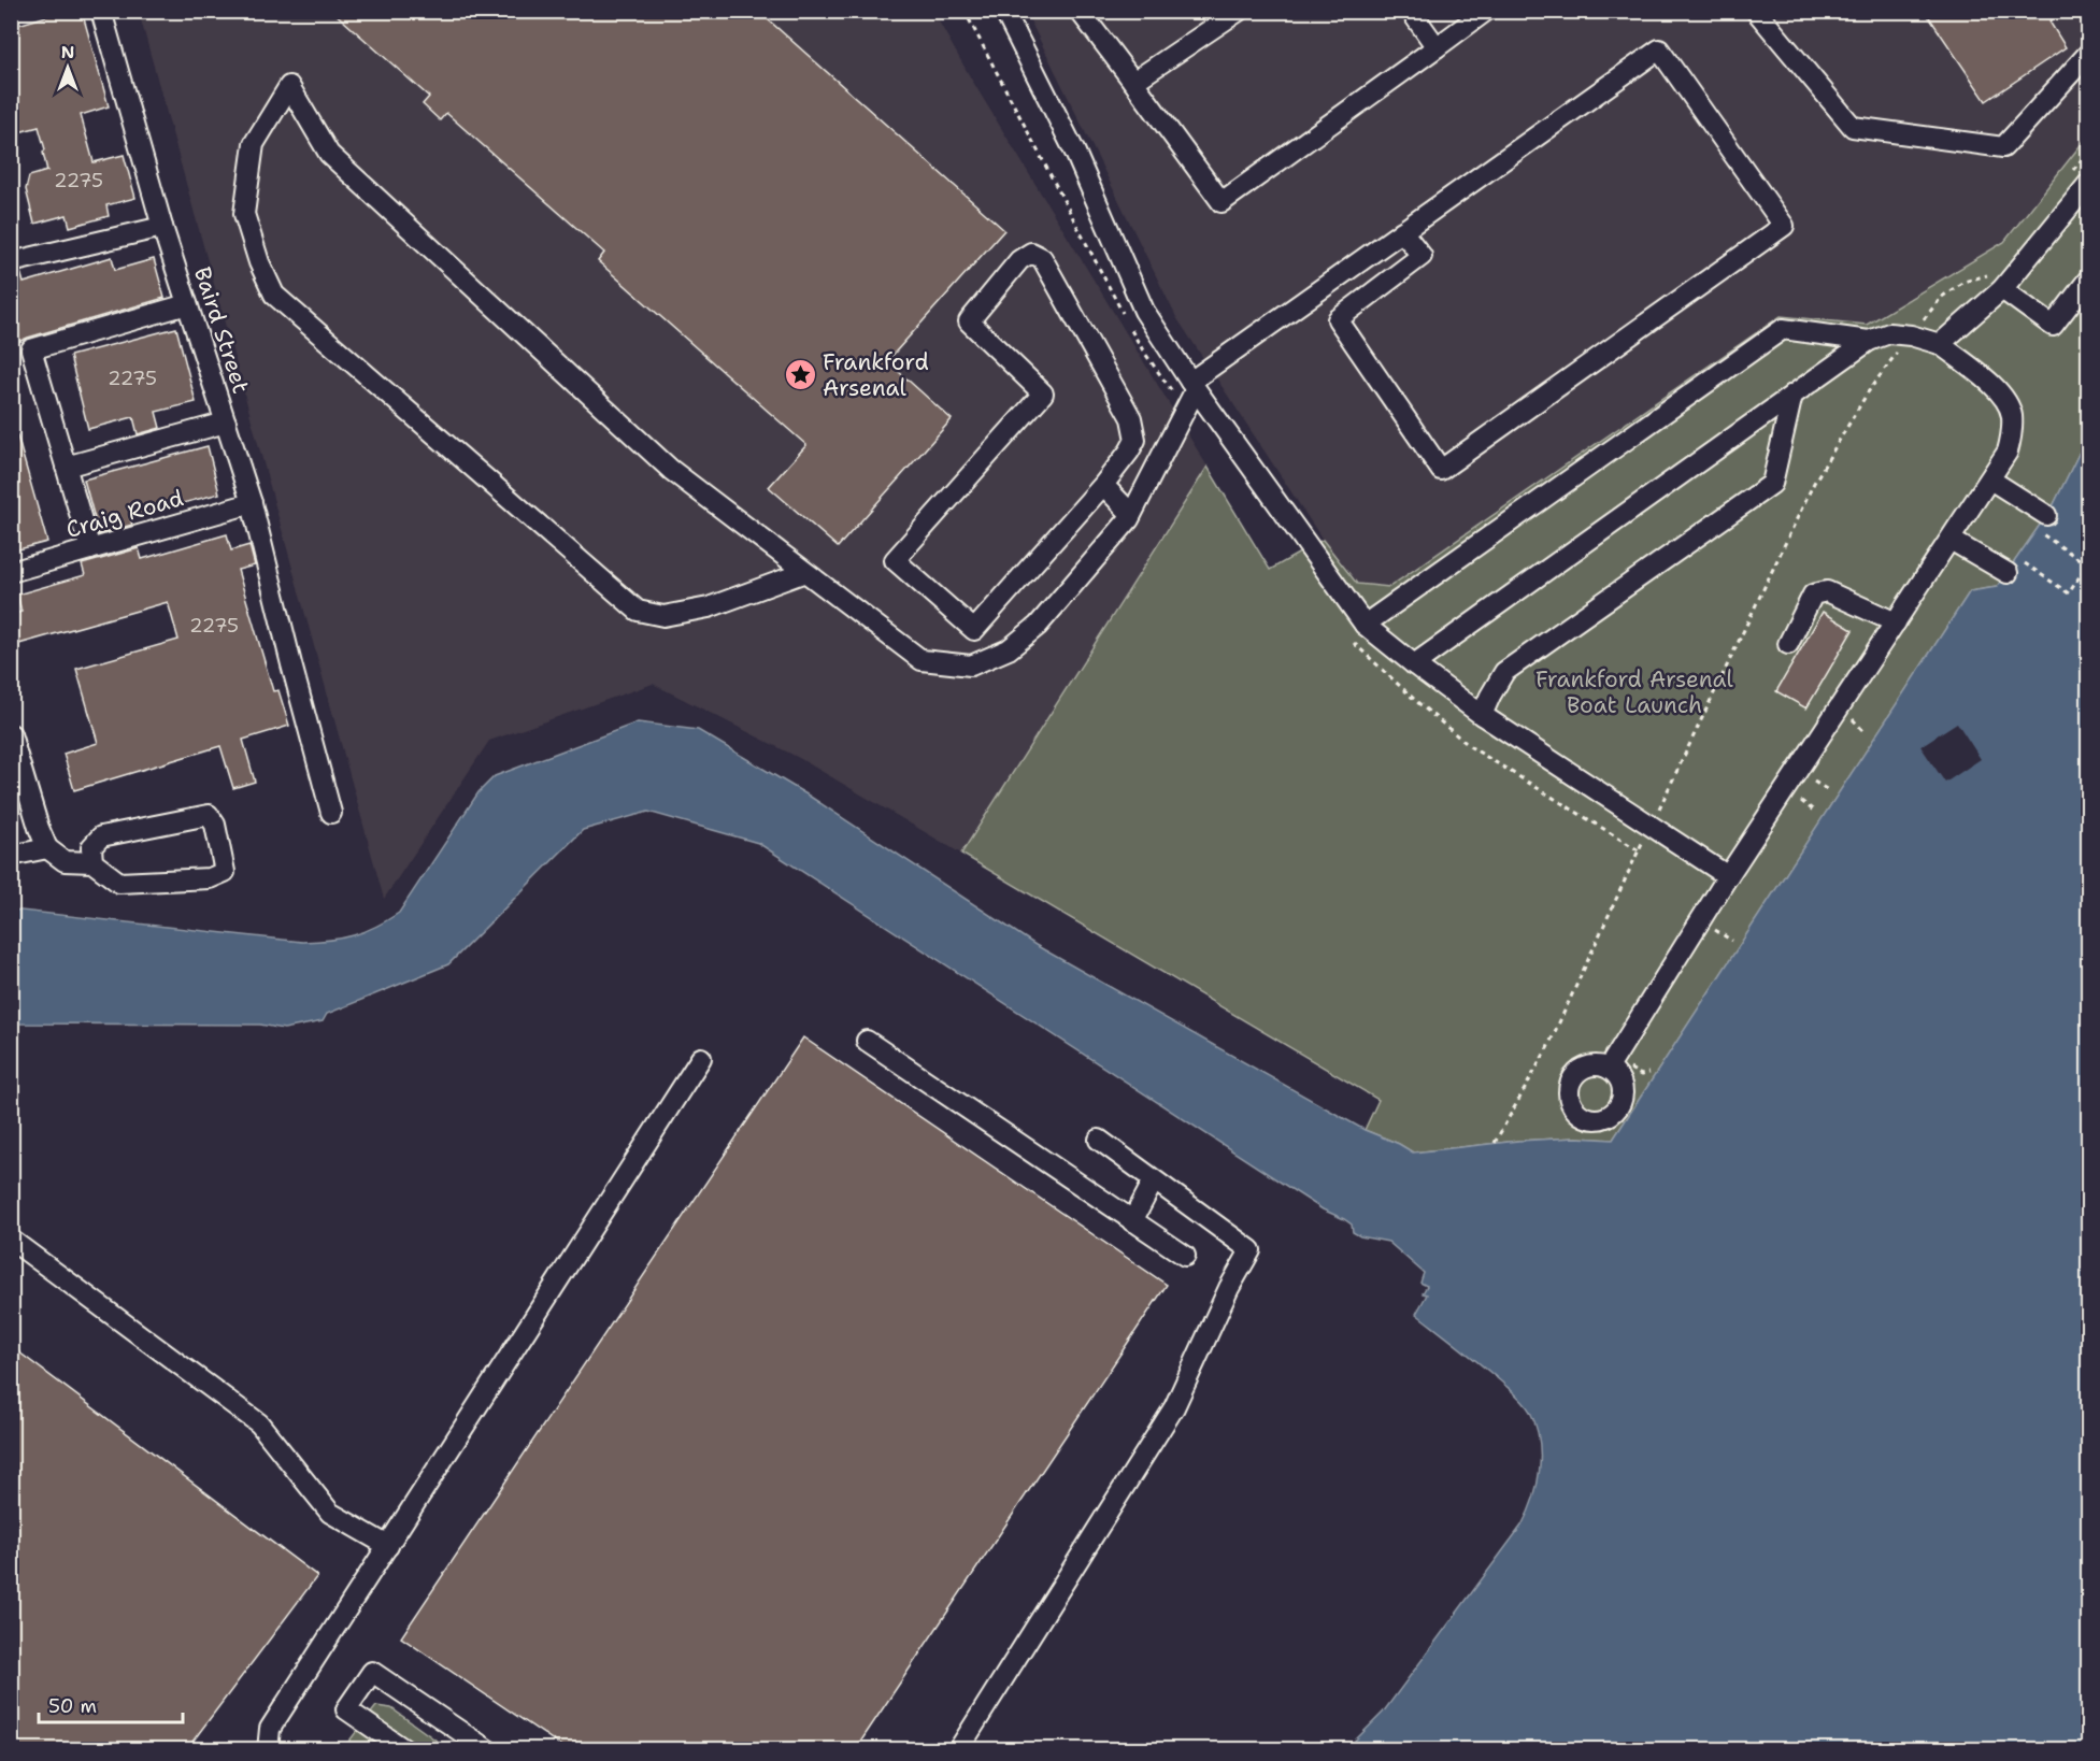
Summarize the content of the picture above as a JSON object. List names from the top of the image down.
{
  "streets": {
    "street": ["Baird Street", "Craig Road"]
  },
  "crossings": [
    ["Baird Street", "Craig Road"]
  ],
  "parks": ["Frankford Arsenal Boat Launch"],
  "places": {
    "place": ["Frankford Arsenal"]
  },
  "house_numbers": ["2275", "2275", "2275"],
  "scale_bar": "50 m",
  "north": "top"
}
